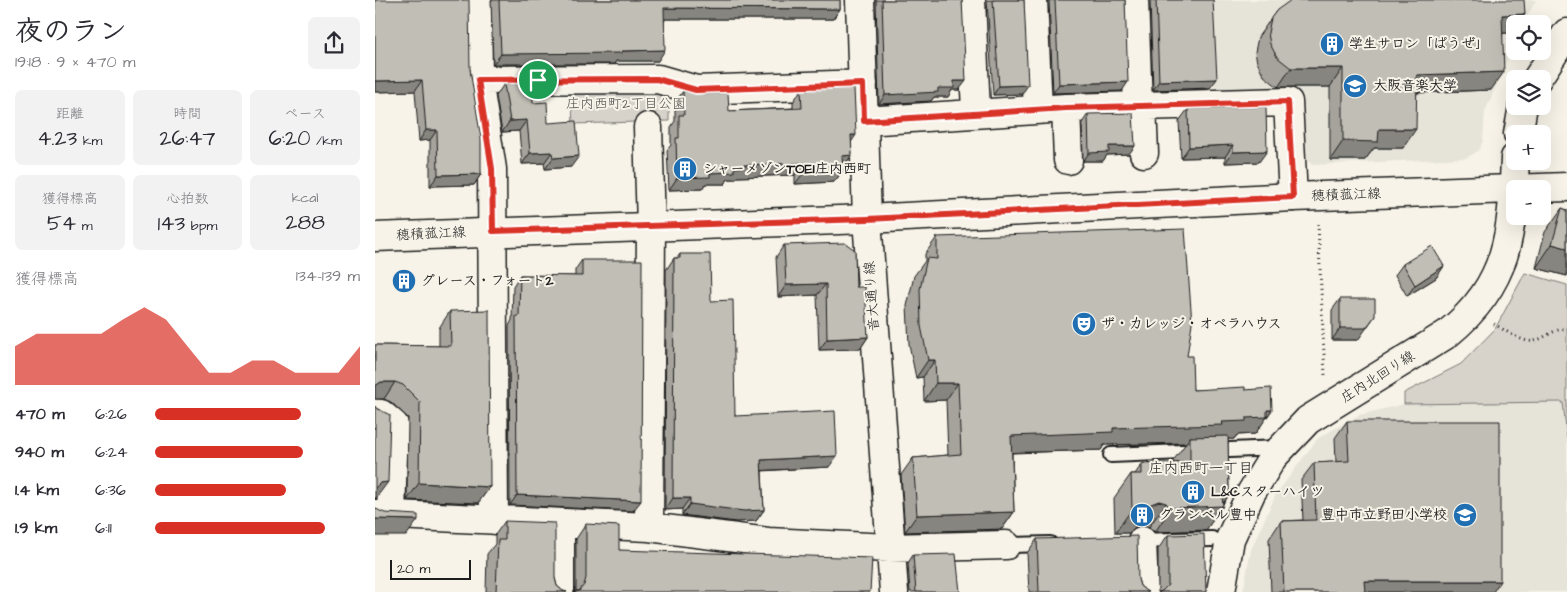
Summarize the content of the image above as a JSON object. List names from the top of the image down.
{
  "streets": {
    "street": ["穂積菰江線", "音大通り線", "庄内北回り線"]
  },
  "crossings": [
    ["穂積菰江線", "音大通り線"]
  ],
  "districts": ["庄内西町一丁目"],
  "parks": ["庄内西町2丁目公園"],
  "places": {
    "building": [
      "学生サロン「ぱうぜ」",
      "シャーメゾンTOEI庄内西町",
      "グレース・フォート2",
      "L&Cスターハイツ",
      "グランベル豊中"
    ],
    "school or university": ["大阪音楽大学", "豊中市立野田小学校"],
    "theatre": ["ザ・カレッジ・オペラハウス"]
  },
  "scale_bar": "20 m",
  "page": {
    "heading": ["夜のラン", "19:18 · 9 × 470 m"],
    "map_buttons": ["+", "−"],
    "stats": [
      ["距離", "4.23 km"],
      ["時間", "26:47"],
      ["ペース", "6:20 /km"],
      ["獲得標高", "54 m"],
      ["心拍数", "143 bpm"],
      ["kcal", "288"]
    ],
    "chart": ["獲得標高", "134–139 m"],
    "list": [
      {
        "name": "470 m",
        "note": "6:26"
      },
      {
        "name": "940 m",
        "note": "6:24"
      },
      {
        "name": "1.4 km",
        "note": "6:36"
      },
      {
        "name": "1.9 km",
        "note": "6:11"
      }
    ],
    "scale": "20 m"
  }
}
